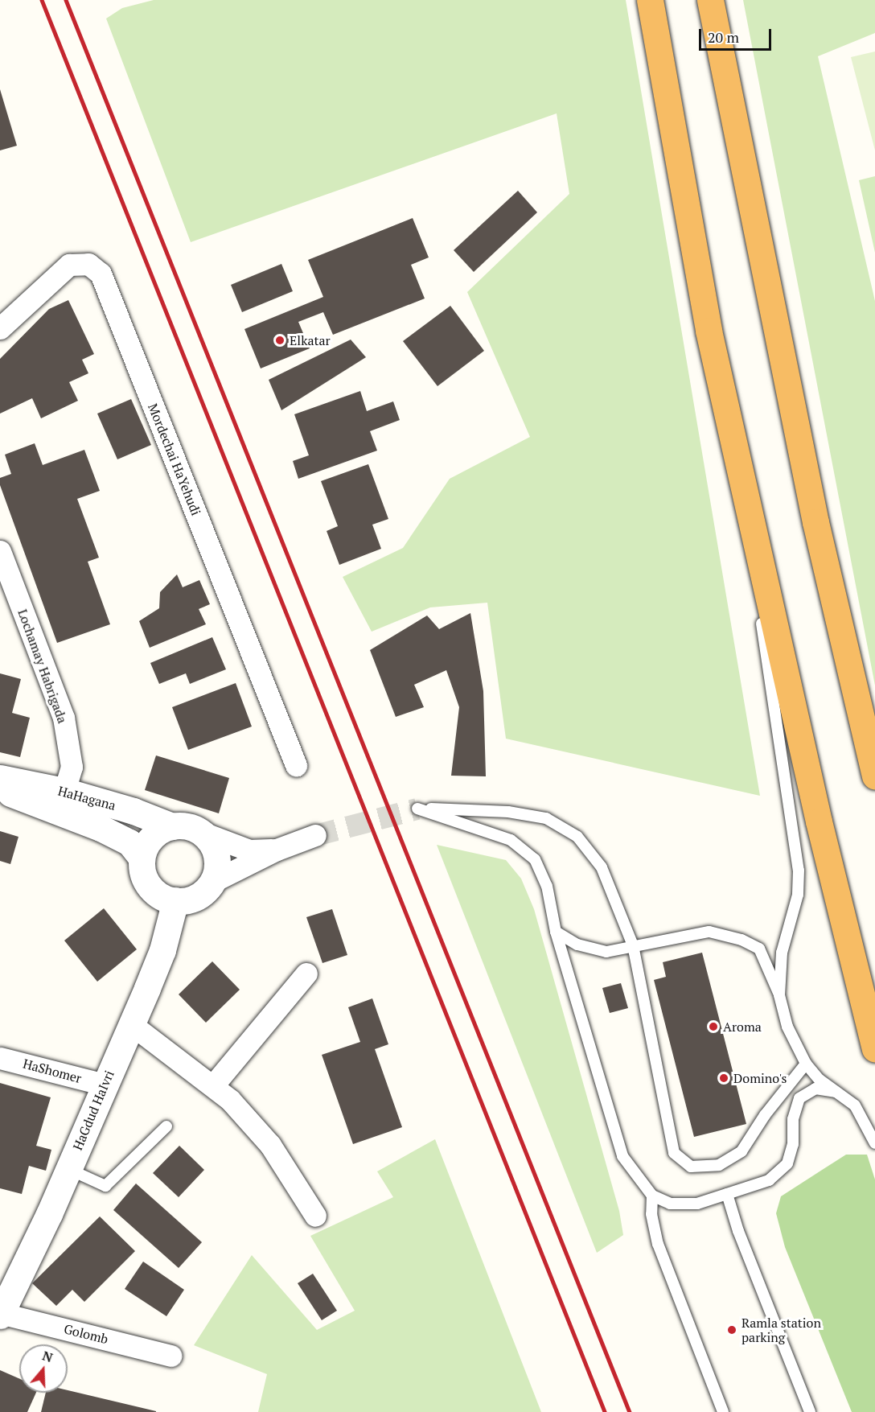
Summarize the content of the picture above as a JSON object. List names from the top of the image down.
{
  "streets": {
    "street": [
      "Mordechai HaYehudi",
      "Lochamay Habrigada",
      "HaHagana",
      "HaShomer",
      "HaGdud HaIvri",
      "Golomb"
    ]
  },
  "crossings": [
    ["Lochamay Habrigada", "HaHagana"],
    ["HaHagana", "HaGdud HaIvri"],
    ["HaShomer", "HaGdud HaIvri"],
    ["HaGdud HaIvri", "Golomb"]
  ],
  "places": [
    "Elkatar",
    "Aroma",
    "Domino's",
    "Ramla station parking"
  ],
  "scale_bar": "20 m",
  "north": "top"
}
